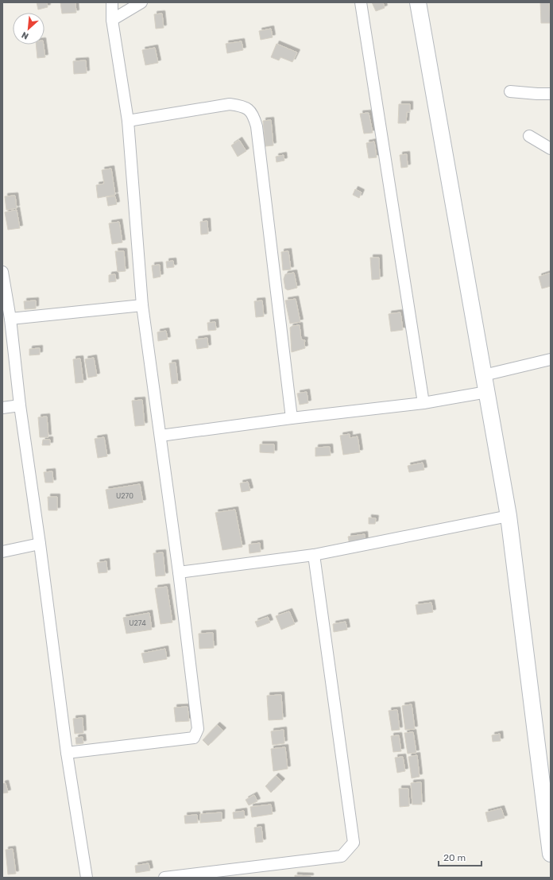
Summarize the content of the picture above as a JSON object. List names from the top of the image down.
{
  "house_numbers": ["U270", "U274"],
  "scale_bar": "20 m",
  "north": "bottom left"
}
